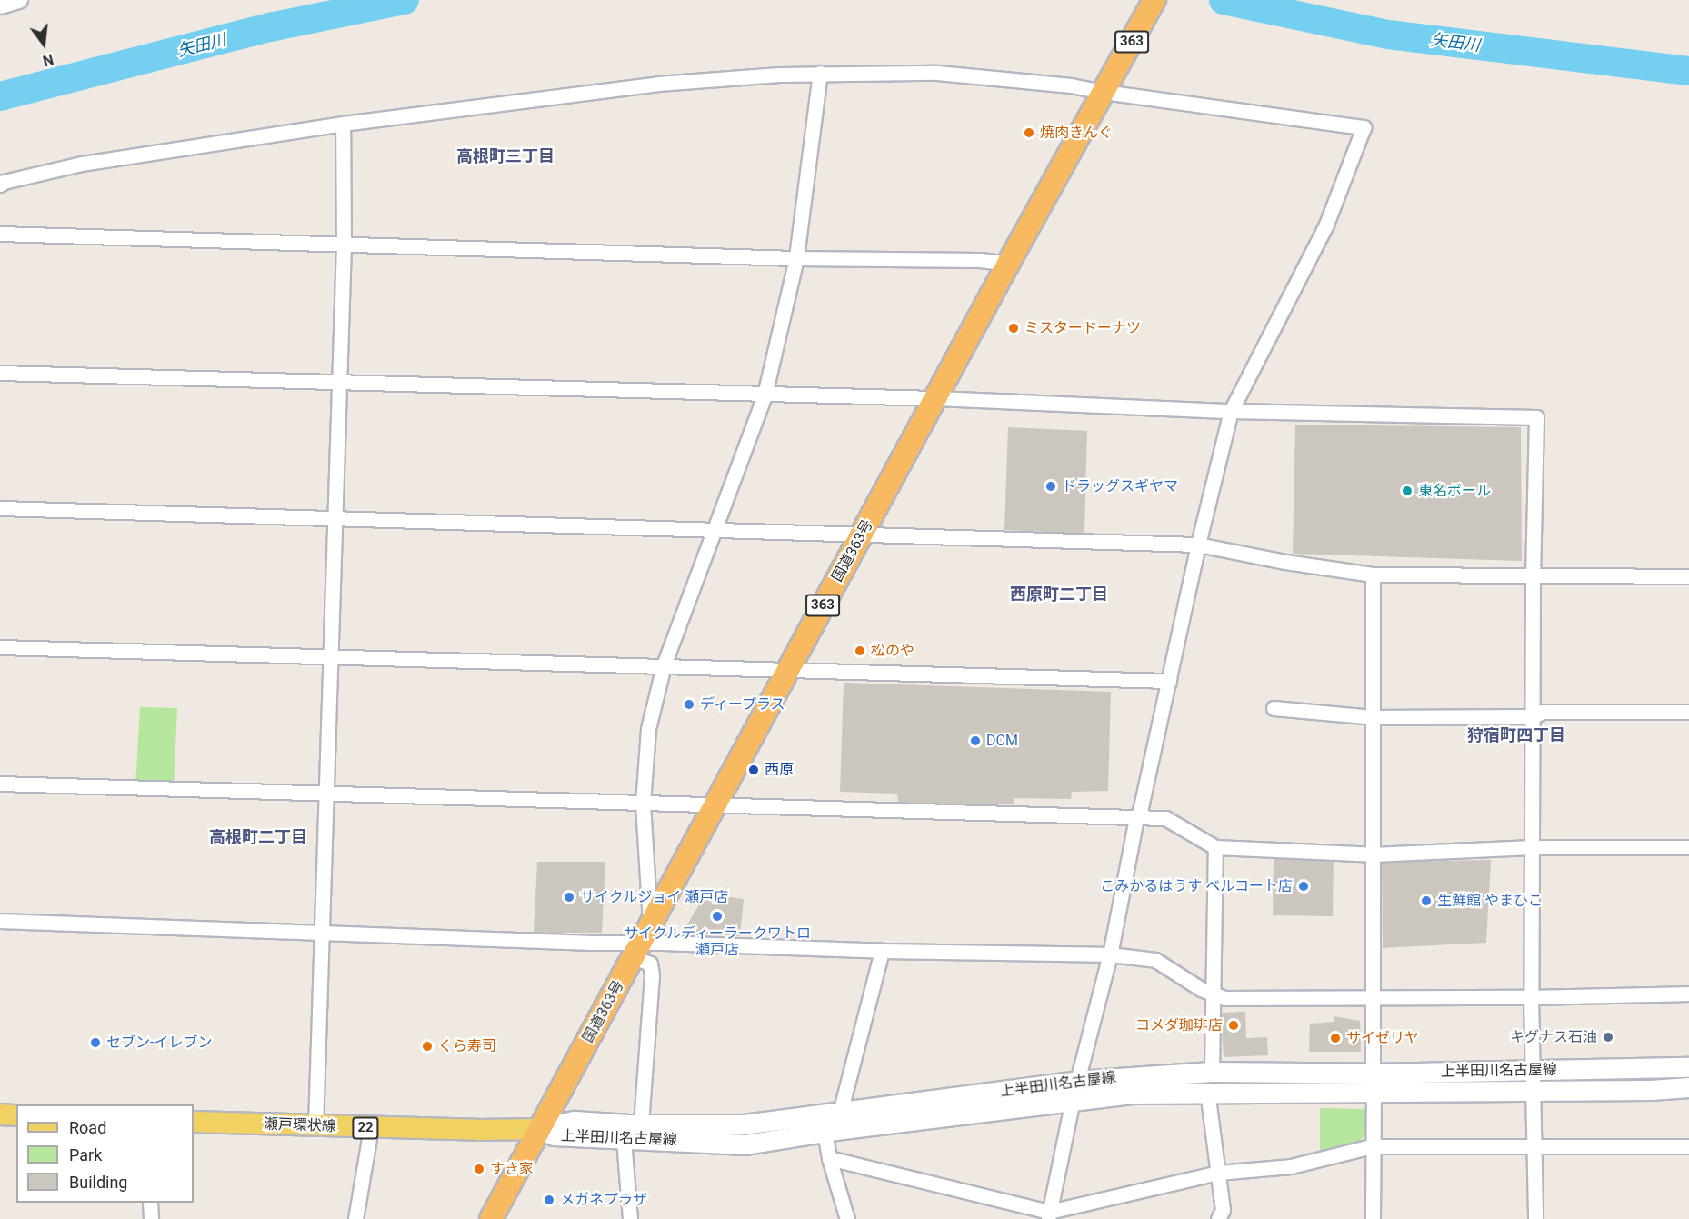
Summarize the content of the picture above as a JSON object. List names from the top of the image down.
{
  "streets": {
    "highway": ["363", "国道363号"],
    "main road": ["上半田川名古屋線", "瀬戸環状線", "22"]
  },
  "crossings": [
    ["国道363号", "上半田川名古屋線"],
    ["国道363号", "瀬戸環状線"],
    ["上半田川名古屋線", "瀬戸環状線"]
  ],
  "districts": [
    "高根町三丁目",
    "西原町二丁目",
    "狩宿町四丁目",
    "高根町二丁目"
  ],
  "water": ["矢田川"],
  "places": [
    "焼肉きんぐ",
    "ミスタードーナツ",
    "ドラッグスギヤマ",
    "東名ボール",
    "松のや",
    "ディープラス",
    "DCM",
    "西原",
    "こみかるはうす ベルコート店",
    "サイクルジョイ 瀬戸店",
    "生鮮館 やまひこ",
    "サイクルディーラークワトロ 瀬戸店",
    "コメダ珈琲店",
    "キグナス石油",
    "サイゼリヤ",
    "セブン-イレブン",
    "くら寿司",
    "すき家",
    "メガネプラザ"
  ],
  "legend": ["Road", "Park", "Building"],
  "north": "bottom"
}
